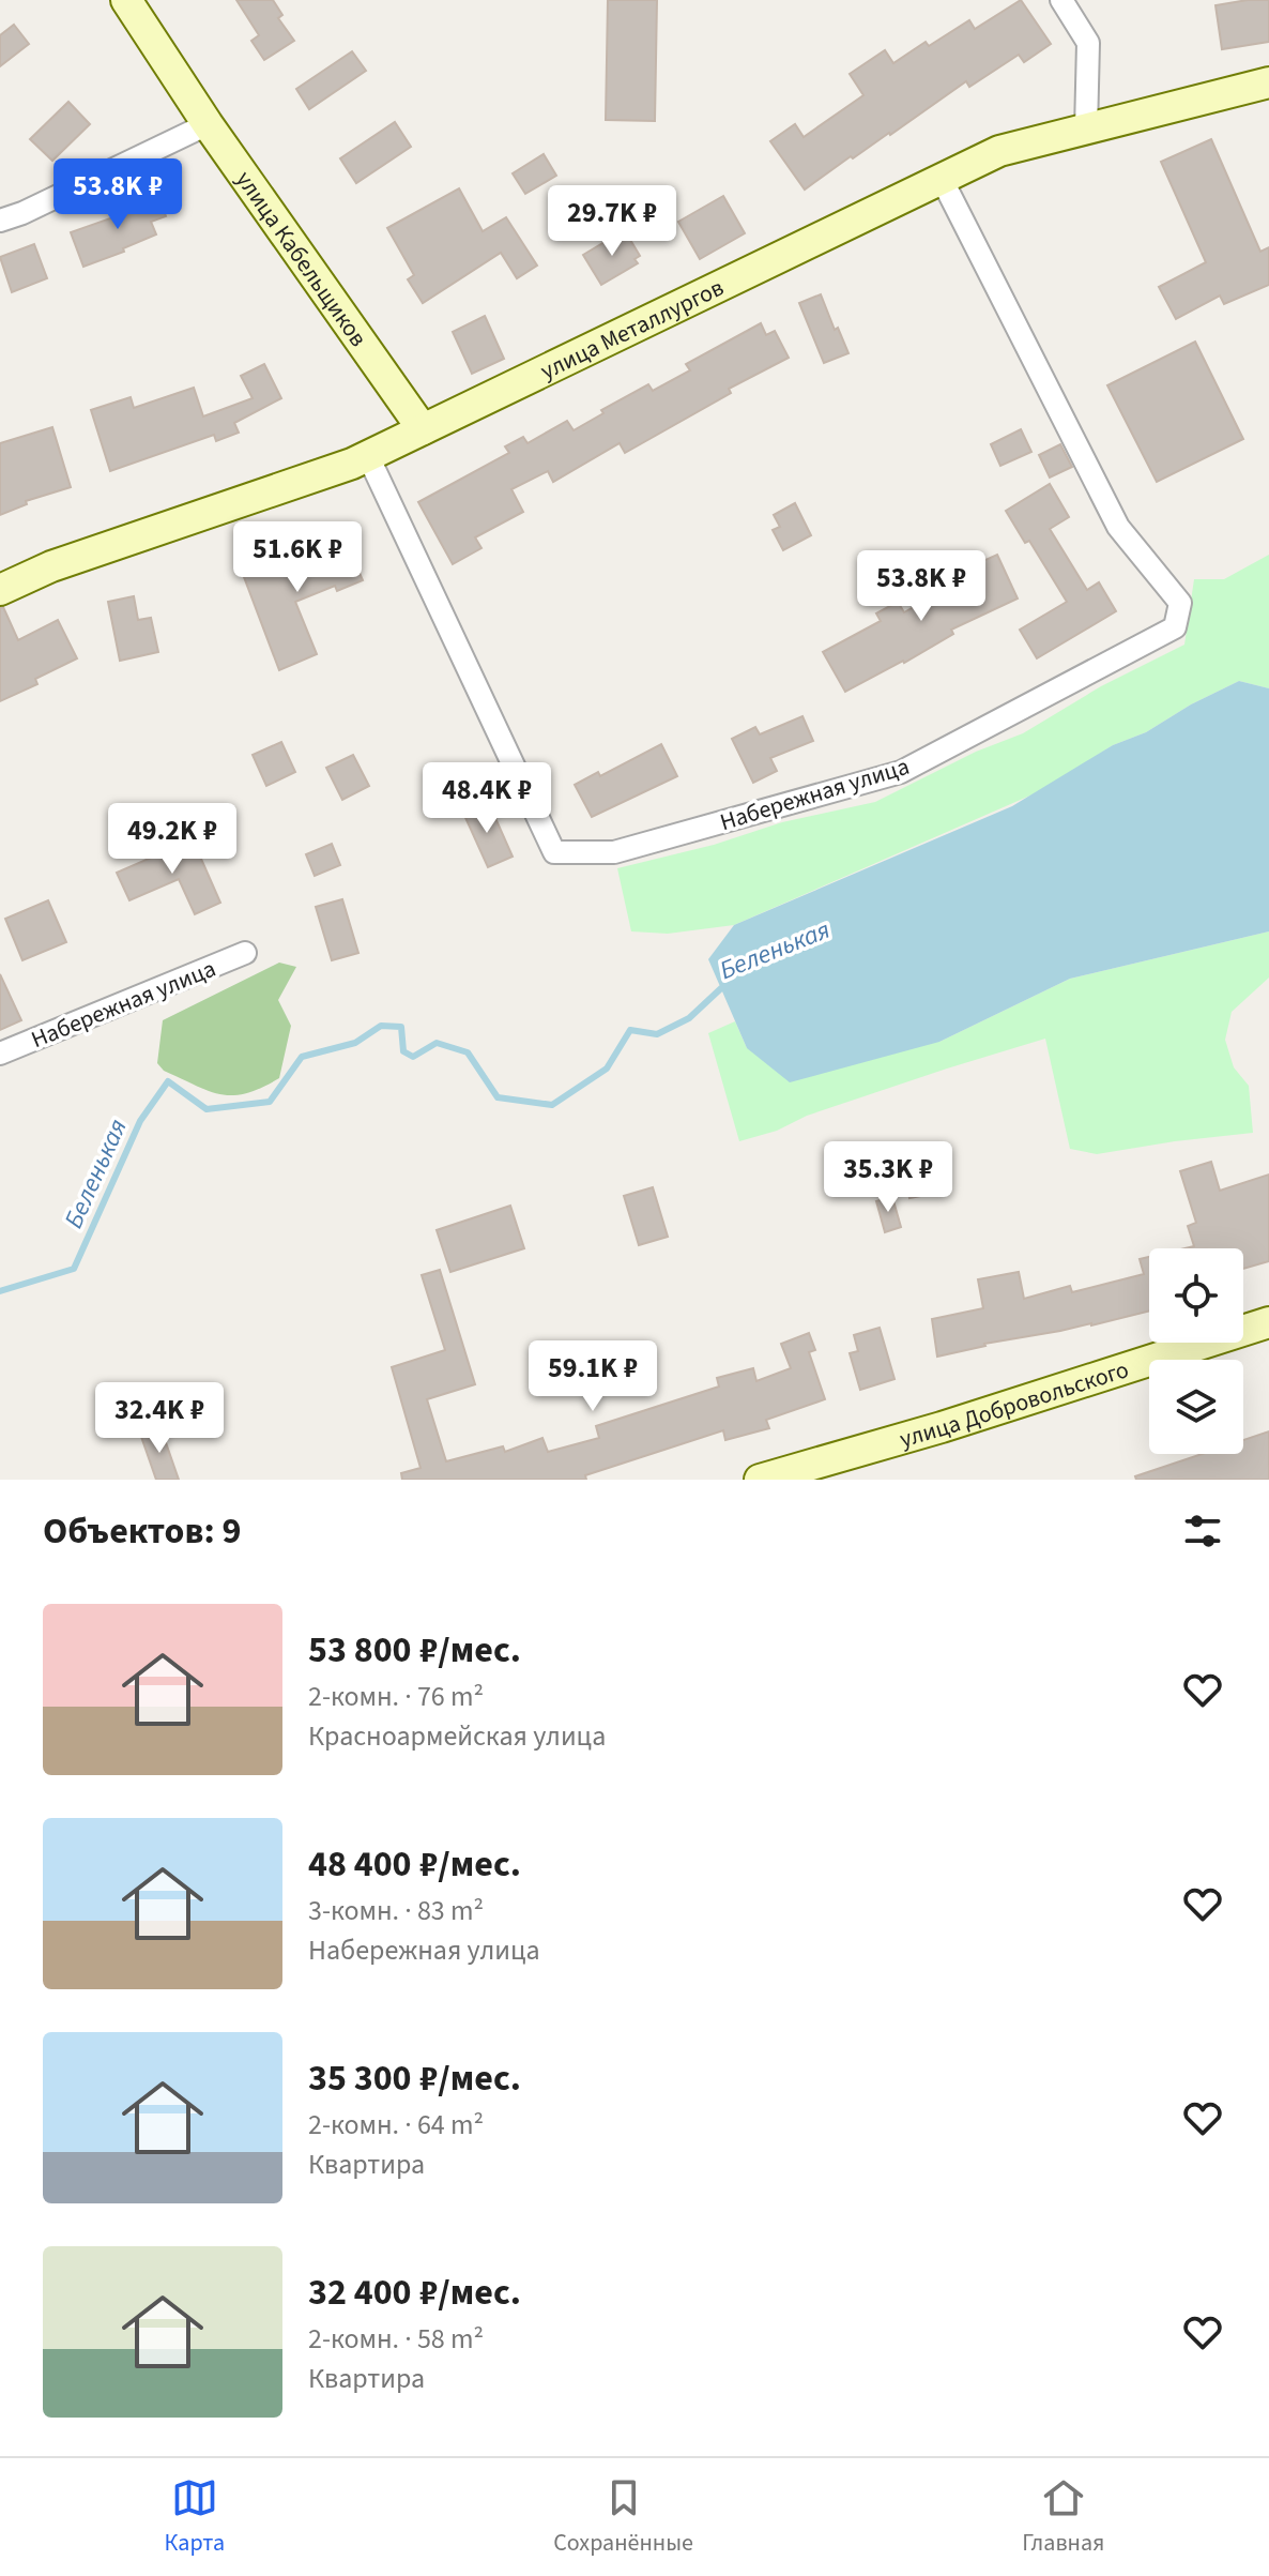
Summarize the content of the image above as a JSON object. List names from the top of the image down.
{
  "streets": {
    "main road": ["улица Кабельщиков", "улица Металлургов", "улица Добровольского"],
    "street": ["Набережная улица"]
  },
  "crossings": [
    ["улица Кабельщиков", "улица Металлургов"],
    ["улица Металлургов", "Набережная улица"]
  ],
  "water": ["Беленькая"],
  "page": {
    "price": [
      "53.8K ₽",
      "29.7K ₽",
      "51.6K ₽",
      "53.8K ₽",
      "48.4K ₽",
      "49.2K ₽",
      "35.3K ₽",
      "59.1K ₽",
      "32.4K ₽"
    ],
    "heading": "Объектов: 9",
    "list": [
      {
        "name": "53 800 ₽/мес.",
        "note": "2-комн. · 76 m² · Красноармейская улица"
      },
      {
        "name": "48 400 ₽/мес.",
        "note": "3-комн. · 83 m² · Набережная улица"
      },
      {
        "name": "35 300 ₽/мес.",
        "note": "2-комн. · 64 m² · Квартира"
      },
      {
        "name": "32 400 ₽/мес.",
        "note": "2-комн. · 58 m² · Квартира"
      }
    ],
    "tabs": ["Карта", "Сохранённые", "Главная"]
  }
}
